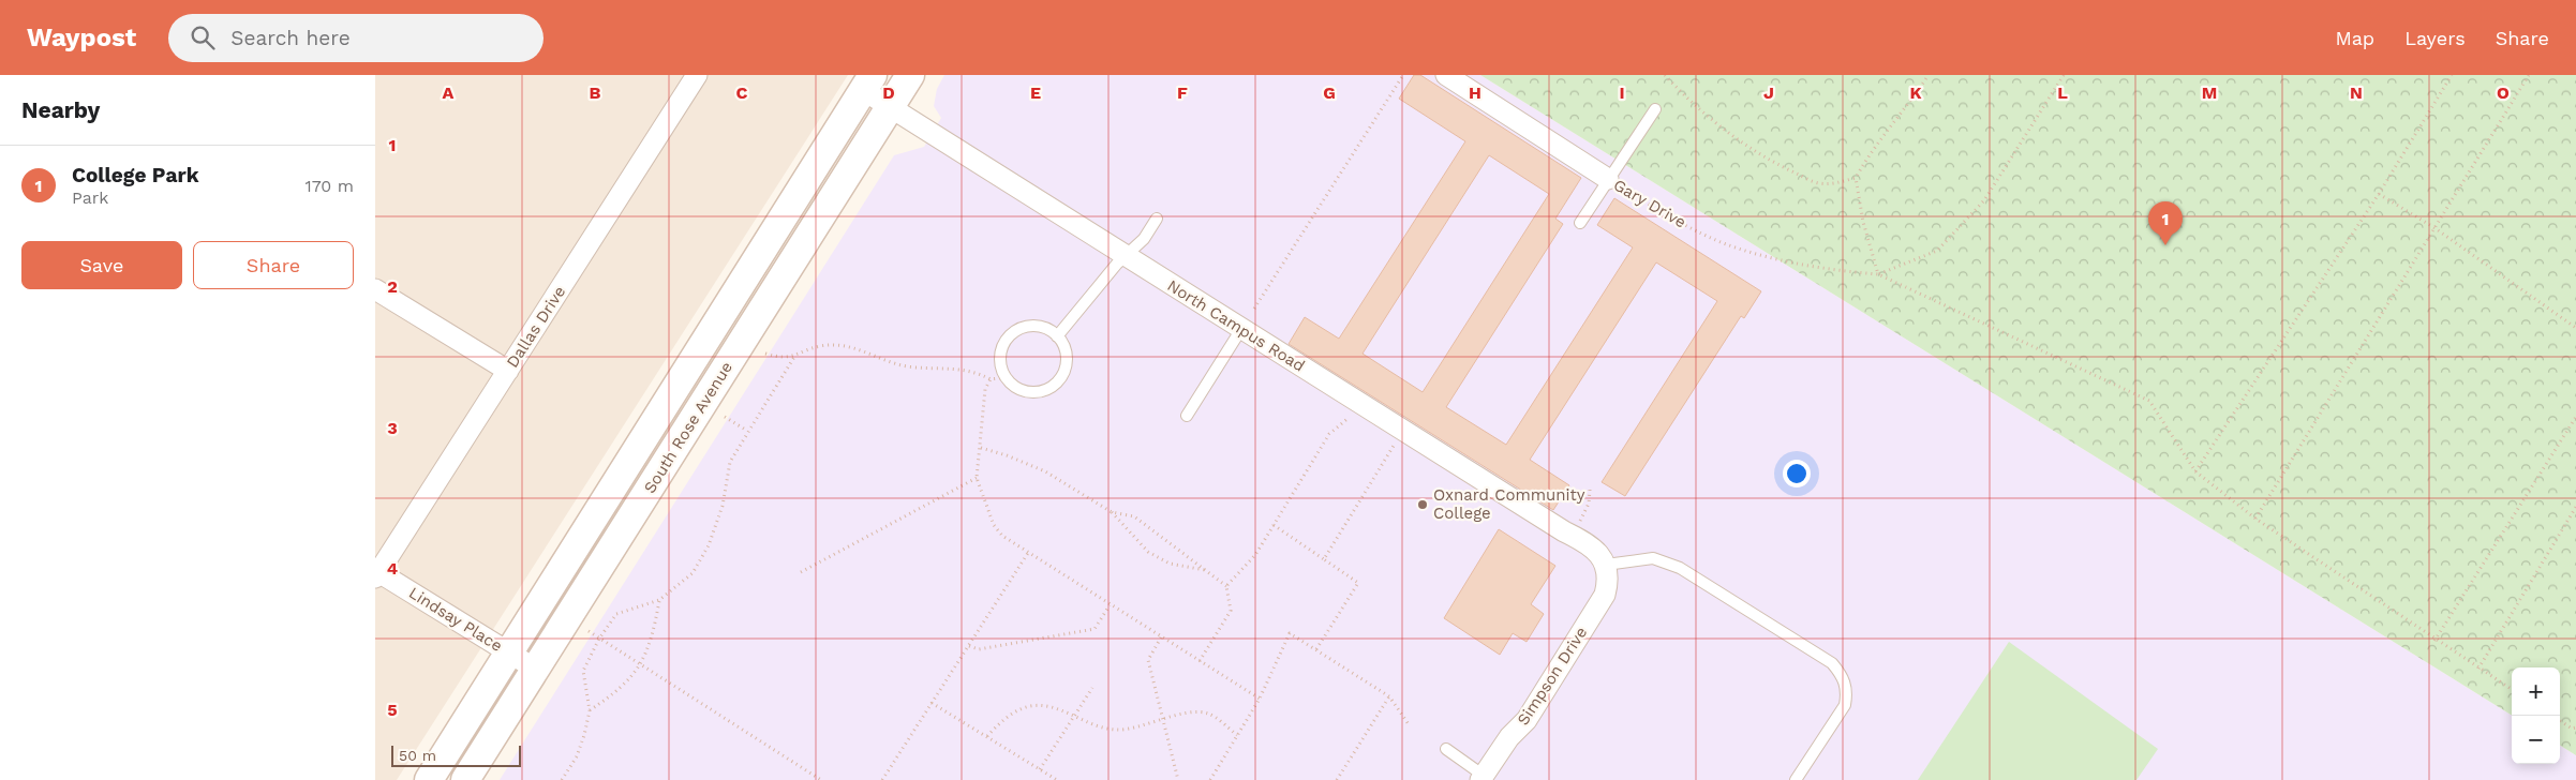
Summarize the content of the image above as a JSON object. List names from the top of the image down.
{
  "streets": {
    "main road": ["South Rose Avenue"],
    "street": [
      "Gary Drive",
      "North Campus Road",
      "Dallas Drive",
      "Lindsay Place",
      "Simpson Drive"
    ]
  },
  "crossings": [
    ["North Campus Road", "South Rose Avenue"],
    ["North Campus Road", "Simpson Drive"],
    ["Dallas Drive", "Lindsay Place"],
    ["South Rose Avenue", "Lindsay Place"]
  ],
  "places": ["Oxnard Community College"],
  "scale_bar": "50 m",
  "page": {
    "header": "Waypost",
    "search": "Search here",
    "nav": ["Map", "Layers", "Share"],
    "heading": "Nearby",
    "list": [
      {
        "mark": "1",
        "name": "College Park",
        "note": "Park",
        "value": "170 m"
      }
    ],
    "pins": "1",
    "buttons": ["Save", "Share"],
    "map_buttons": ["+", "−"],
    "scale": "50 m"
  },
  "grid": {
    "columns": [
      "A",
      "B",
      "C",
      "D",
      "E",
      "F",
      "G",
      "H",
      "I",
      "J",
      "K",
      "L",
      "M",
      "N",
      "O"
    ],
    "rows": [
      "1",
      "2",
      "3",
      "4",
      "5"
    ]
  }
}
